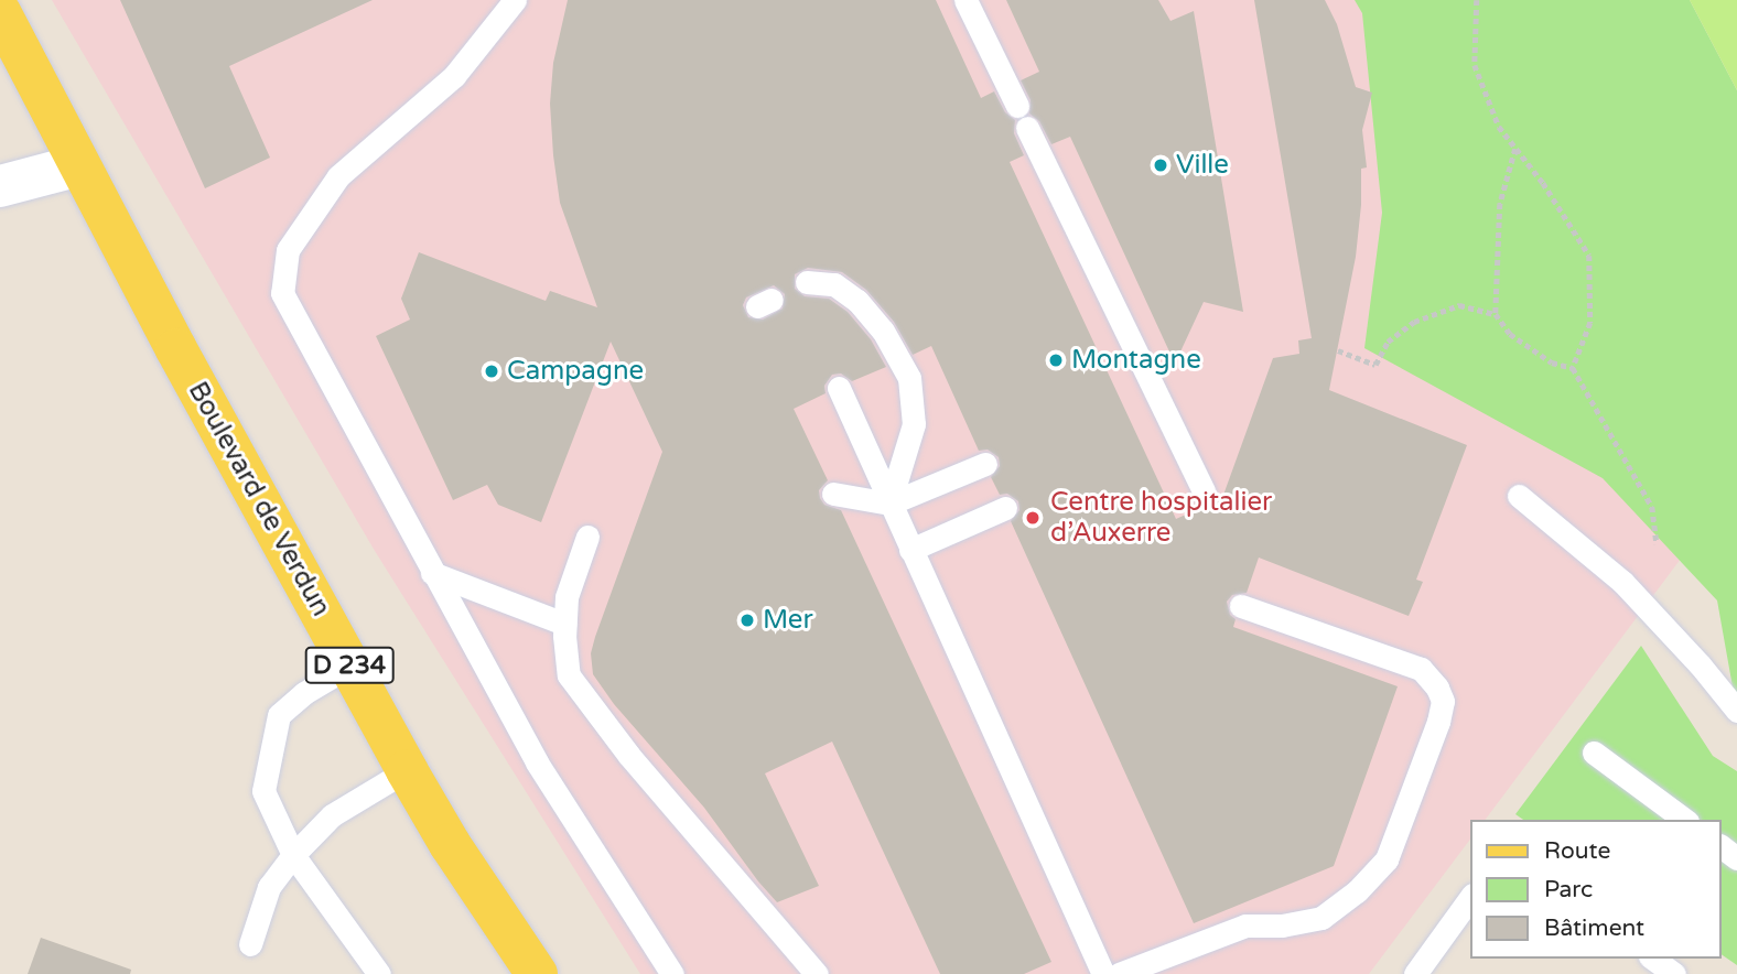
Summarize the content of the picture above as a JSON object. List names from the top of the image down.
{
  "streets": {
    "main road": ["Boulevard de Verdun", "D 234"]
  },
  "places": [
    "Ville",
    "Montagne",
    "Campagne",
    "Centre hospitalier d’Auxerre",
    "Mer"
  ],
  "legend": ["Route", "Parc", "Bâtiment"]
}
